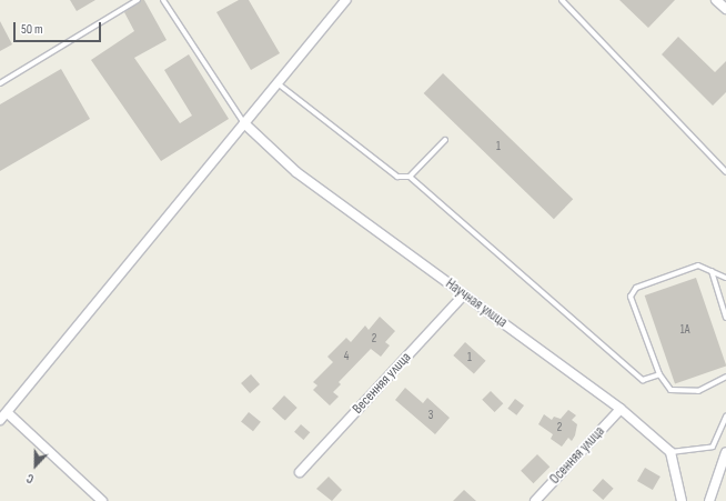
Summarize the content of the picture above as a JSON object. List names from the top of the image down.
{
  "streets": {
    "street": ["Научная улица", "Весенняя улица", "Осенняя улица"]
  },
  "crossings": [
    ["Научная улица", "Весенняя улица"],
    ["Научная улица", "Осенняя улица"]
  ],
  "house_numbers": [
    "1",
    "1А",
    "2",
    "4",
    "1",
    "3",
    "2"
  ],
  "scale_bar": "50 m",
  "north": "bottom"
}
